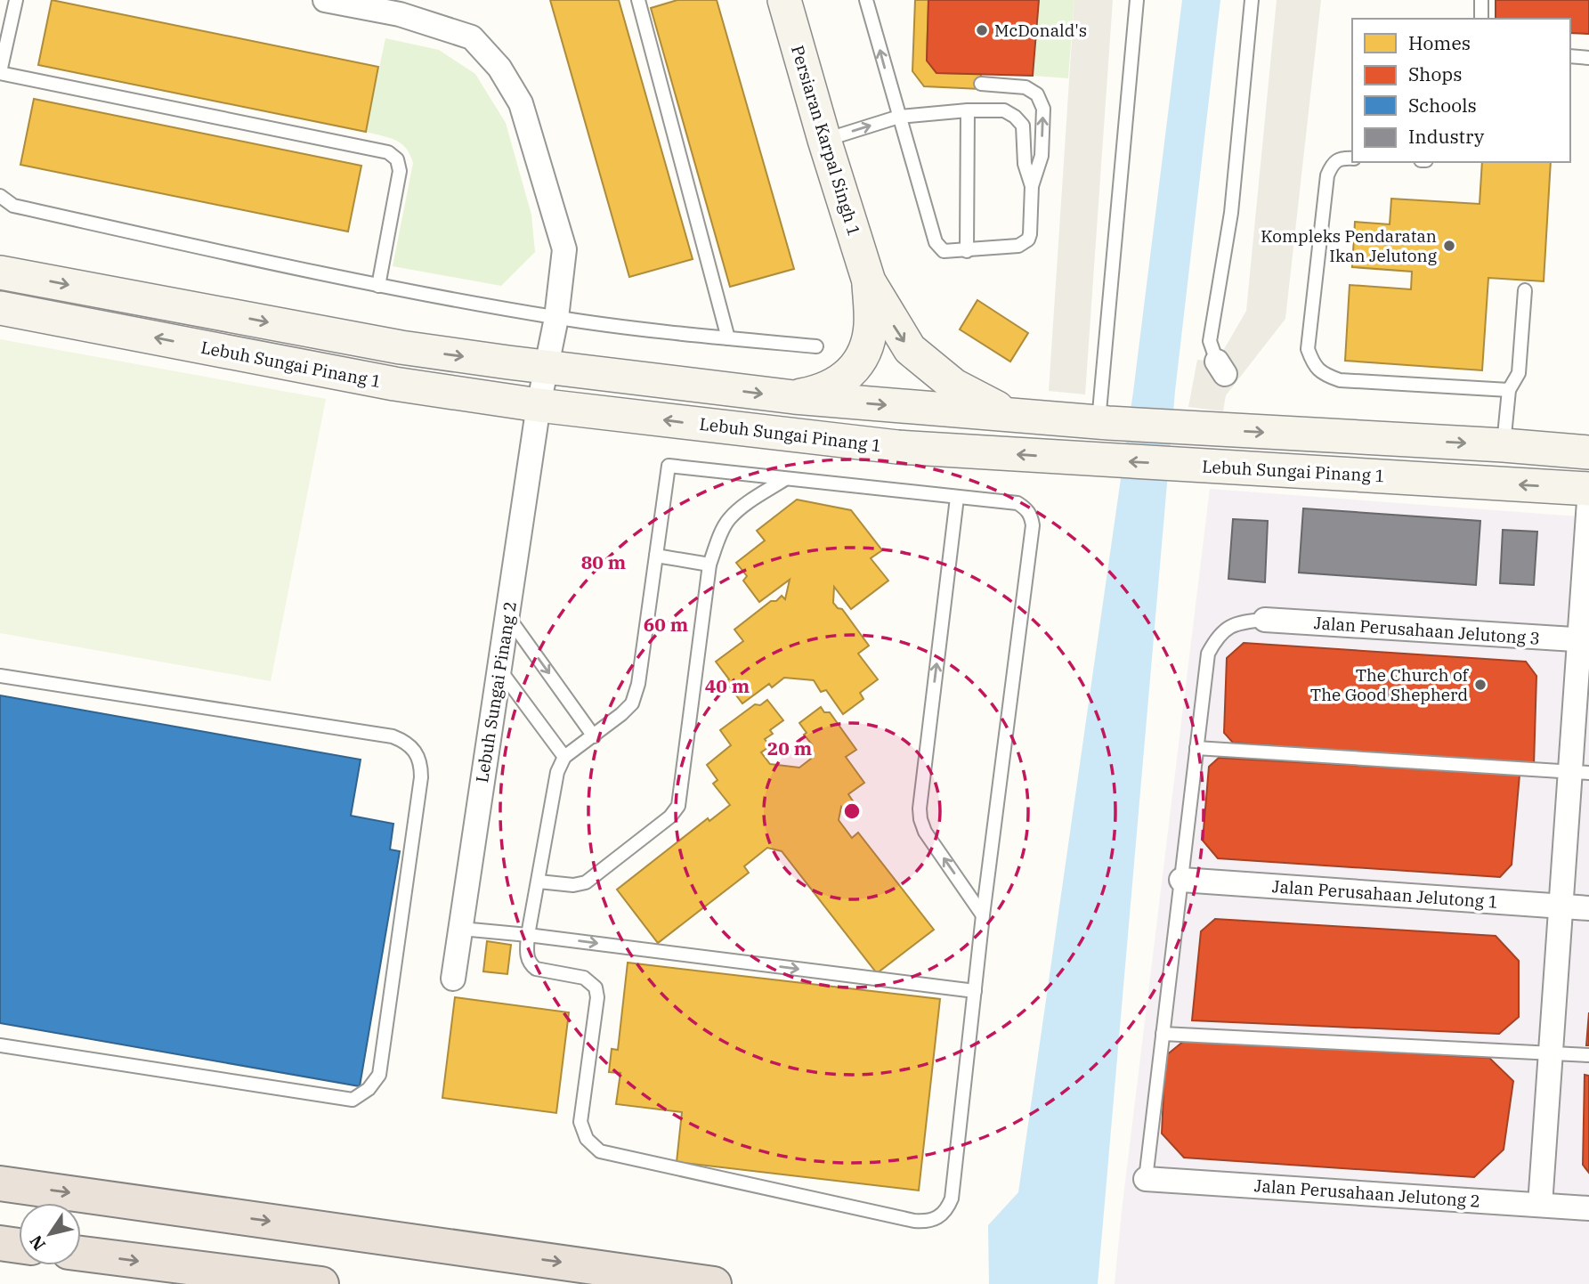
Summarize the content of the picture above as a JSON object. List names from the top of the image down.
{
  "streets": {
    "street": [
      "Persiaran Karpal Singh 1",
      "Lebuh Sungai Pinang 1",
      "Jalan Perusahaan Jelutong 3",
      "Lebuh Sungai Pinang 2",
      "Jalan Perusahaan Jelutong 1",
      "Jalan Perusahaan Jelutong 2"
    ]
  },
  "crossings": [
    ["Lebuh Sungai Pinang 1", "Lebuh Sungai Pinang 2"]
  ],
  "places": ["McDonald's", "Kompleks Pendaratan Ikan Jelutong", "The Church of The Good Shepherd"],
  "legend": [
    "Homes",
    "Shops",
    "Schools",
    "Industry"
  ],
  "north": "bottom left",
  "rings": [
    "80 m",
    "60 m",
    "40 m",
    "20 m"
  ]
}
